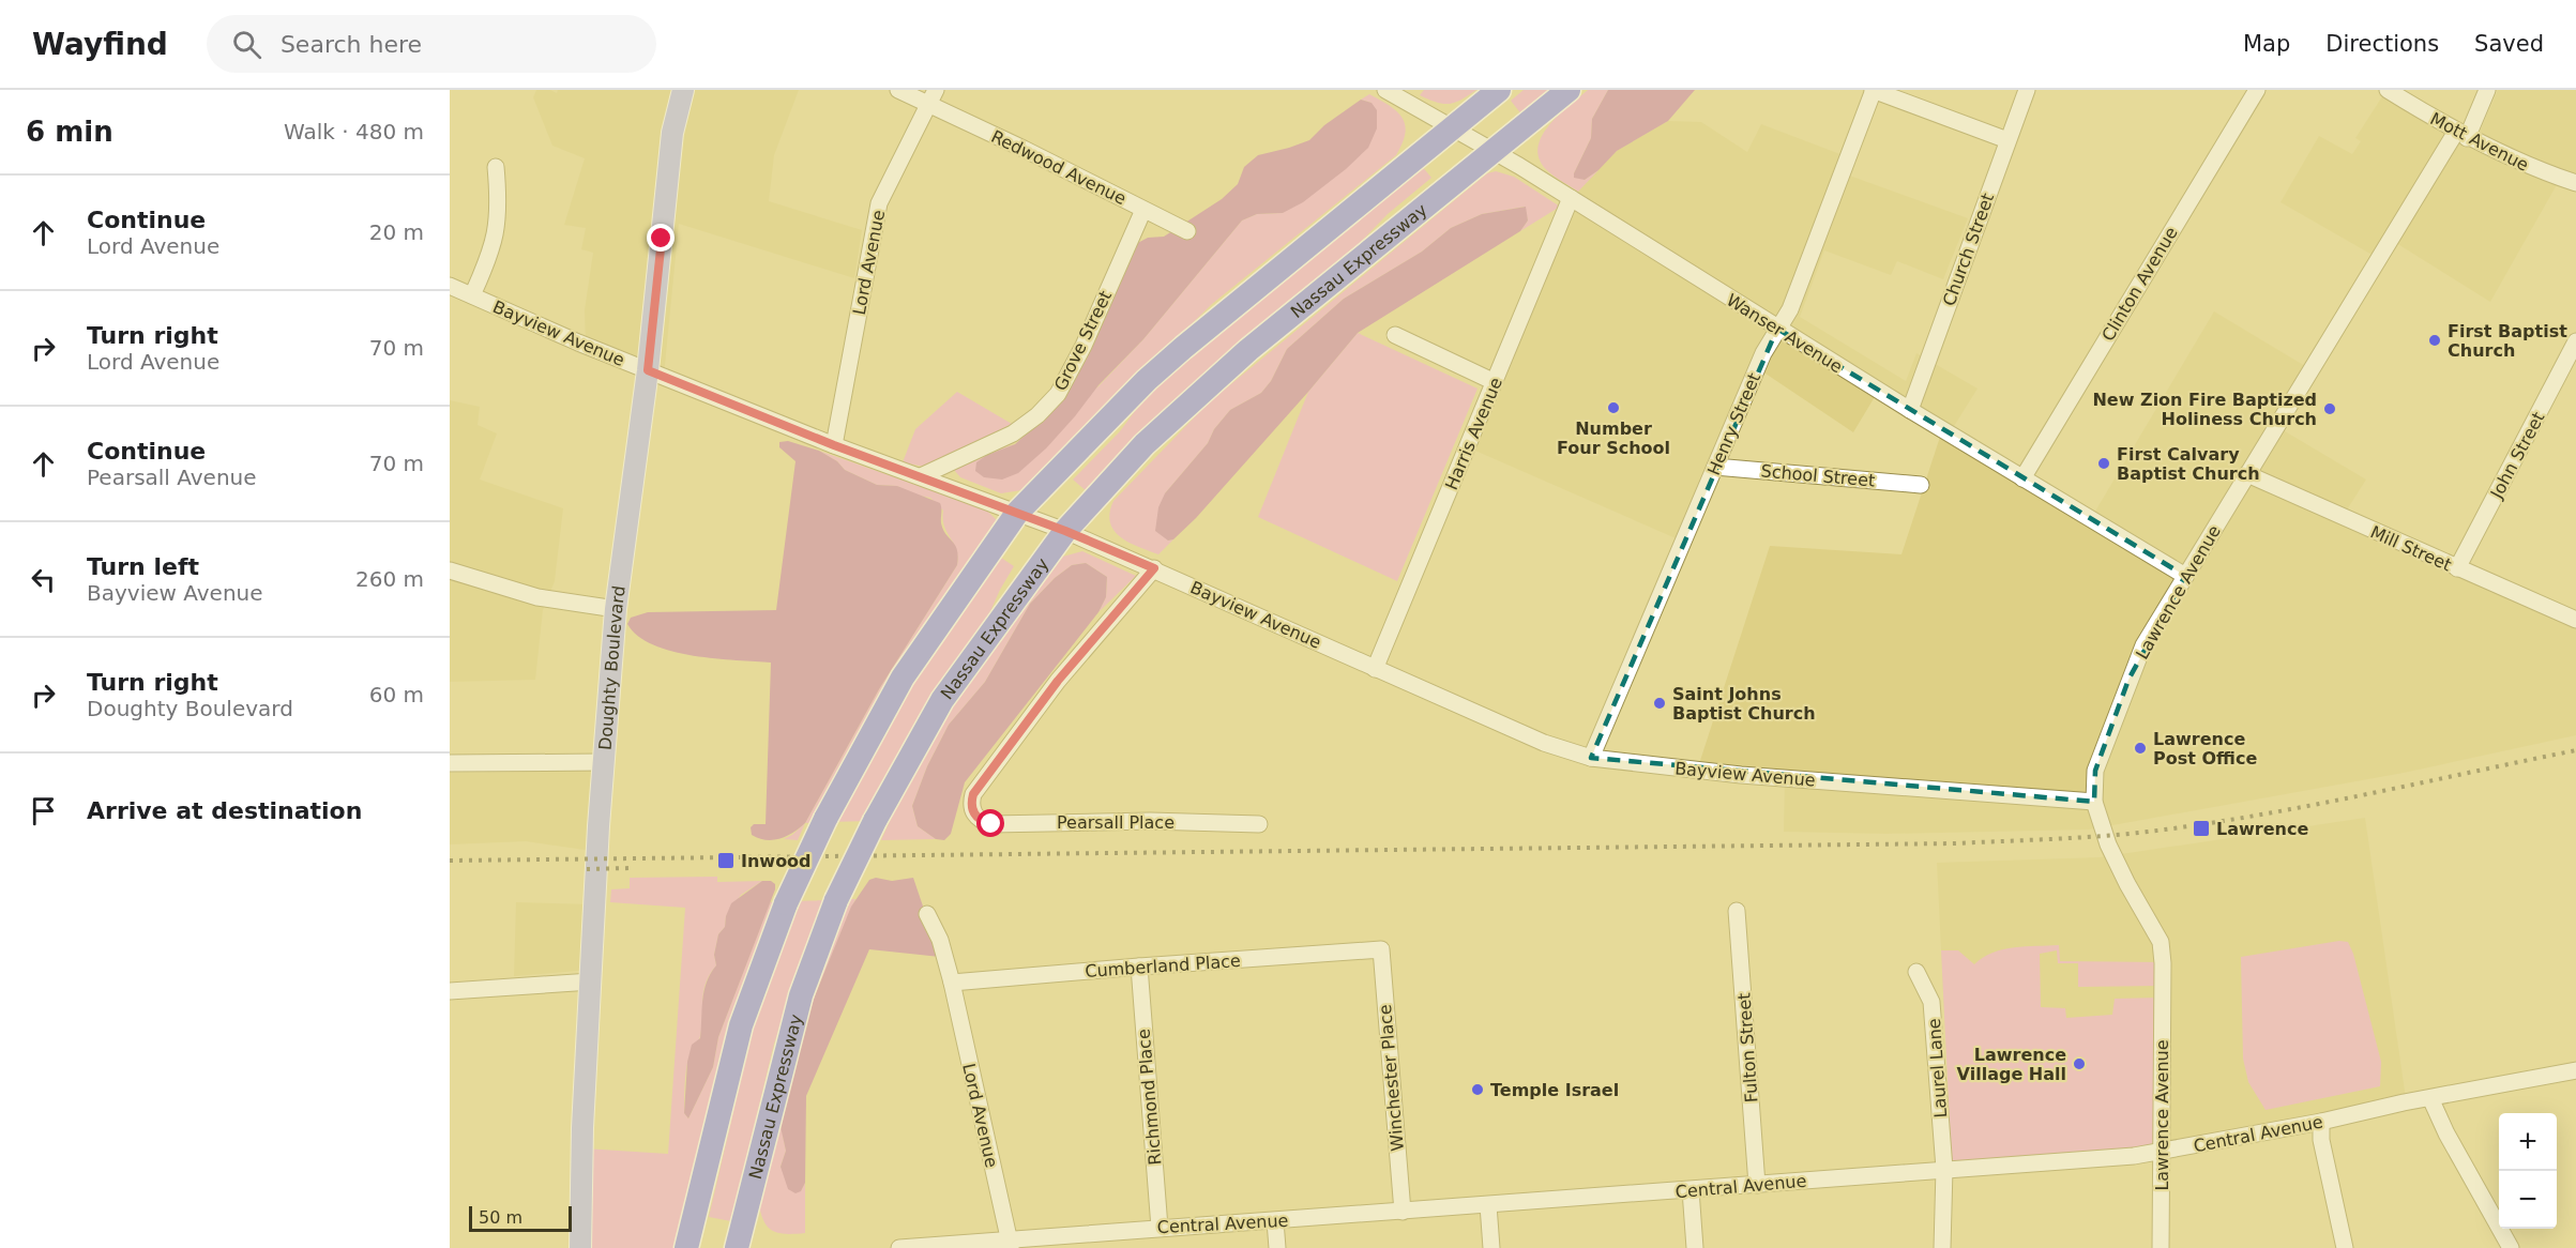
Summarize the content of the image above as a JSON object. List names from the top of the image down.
{
  "streets": {
    "highway": ["Nassau Expressway"],
    "main road": ["Doughty Boulevard"],
    "street": [
      "Mott Avenue",
      "Redwood Avenue",
      "Church Street",
      "Lord Avenue",
      "Clinton Avenue",
      "Bayview Avenue",
      "Wanser Avenue",
      "Grove Street",
      "Henry Street",
      "Harris Avenue",
      "John Street",
      "School Street",
      "Mill Street",
      "Lawrence Avenue",
      "Pearsall Place",
      "Cumberland Place",
      "Fulton Street",
      "Laurel Lane",
      "Winchester Place",
      "Richmond Place",
      "Central Avenue"
    ]
  },
  "crossings": [
    ["Mott Avenue", "Lawrence Avenue"],
    ["Redwood Avenue", "Lord Avenue"],
    ["Redwood Avenue", "Grove Street"],
    ["Church Street", "Wanser Avenue"],
    ["Nassau Expressway", "Bayview Avenue"],
    ["Nassau Expressway", "Wanser Avenue"],
    ["Lord Avenue", "Bayview Avenue"],
    ["Lord Avenue", "Cumberland Place"],
    ["Lord Avenue", "Central Avenue"],
    ["Clinton Avenue", "Wanser Avenue"],
    ["Bayview Avenue", "Grove Street"],
    ["Bayview Avenue", "Henry Street"],
    ["Bayview Avenue", "Harris Avenue"],
    ["Bayview Avenue", "Lawrence Avenue"],
    ["Bayview Avenue", "Doughty Boulevard"],
    ["Bayview Avenue", "Pearsall Place"],
    ["Wanser Avenue", "Henry Street"],
    ["Wanser Avenue", "Harris Avenue"],
    ["Wanser Avenue", "Lawrence Avenue"],
    ["Henry Street", "School Street"],
    ["John Street", "Mill Street"],
    ["Mill Street", "Lawrence Avenue"],
    ["Lawrence Avenue", "Central Avenue"],
    ["Cumberland Place", "Winchester Place"],
    ["Cumberland Place", "Richmond Place"],
    ["Fulton Street", "Central Avenue"],
    ["Laurel Lane", "Central Avenue"],
    ["Winchester Place", "Central Avenue"],
    ["Richmond Place", "Central Avenue"]
  ],
  "places": {
    "other": [
      "First Baptist Church",
      "Number Four School",
      "New Zion Fire Baptized Holiness Church",
      "First Calvary Baptist Church",
      "Saint Johns Baptist Church",
      "Lawrence Post Office",
      "Lawrence Village Hall",
      "Temple Israel"
    ],
    "transit": ["Lawrence", "Inwood"]
  },
  "scale_bar": "50 m",
  "page": {
    "header": "Wayfind",
    "search": "Search here",
    "nav": ["Map", "Directions", "Saved"],
    "heading": ["6 min", "Walk · 480 m"],
    "list": [
      ["Continue", "Lord Avenue", "20 m"],
      ["Turn right", "Lord Avenue", "70 m"],
      ["Continue", "Pearsall Avenue", "70 m"],
      ["Turn left", "Bayview Avenue", "260 m"],
      ["Turn right", "Doughty Boulevard", "60 m"],
      "Arrive at destination"
    ],
    "map_buttons": ["+", "−"],
    "scale": "50 m"
  }
}
